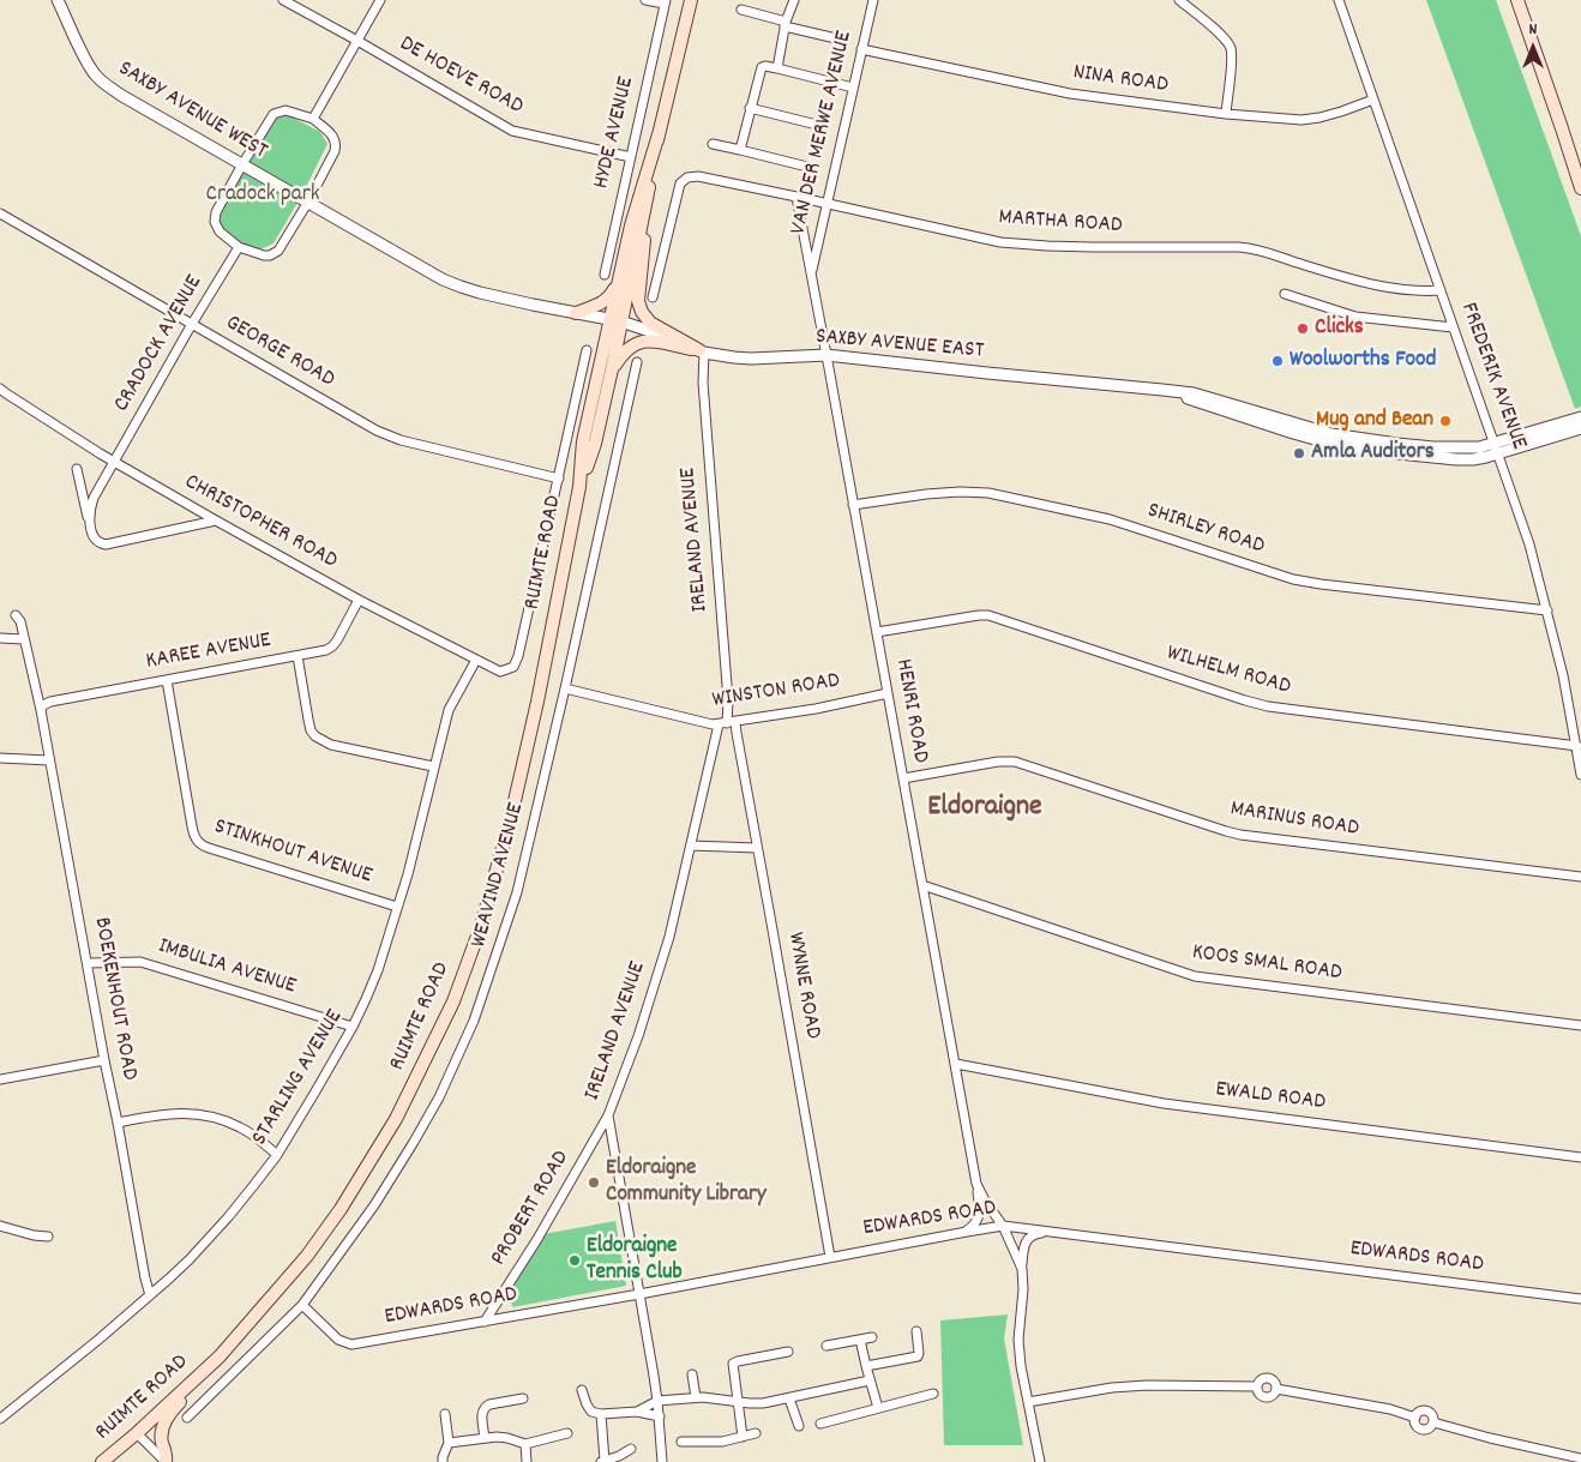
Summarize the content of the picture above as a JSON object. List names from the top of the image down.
{
  "streets": {
    "main road": ["RUIMTE ROAD"],
    "street": [
      "DE HOEVE ROAD",
      "NINA ROAD",
      "SAXBY AVENUE WEST",
      "HYDE AVENUE",
      "VAN DER MERWE AVENUE",
      "MARTHA ROAD",
      "CRADOCK AVENUE",
      "SAXBY AVENUE EAST",
      "GEORGE ROAD",
      "FREDERIK AVENUE",
      "CHRISTOPHER ROAD",
      "SHIRLEY ROAD",
      "IRELAND AVENUE",
      "KAREE AVENUE",
      "WILHELM ROAD",
      "WINSTON ROAD",
      "HENRI ROAD",
      "MARINUS ROAD",
      "STINKHOUT AVENUE",
      "WEAVIND AVENUE",
      "KOOS SMAL ROAD",
      "IMBULIA AVENUE",
      "WYNNE ROAD",
      "BOEKENHOUT ROAD",
      "STARLING AVENUE",
      "EWALD ROAD",
      "PROBERT ROAD",
      "EDWARDS ROAD"
    ]
  },
  "crossings": [
    ["DE HOEVE ROAD", "HYDE AVENUE"],
    ["NINA ROAD", "VAN DER MERWE AVENUE"],
    ["NINA ROAD", "FREDERIK AVENUE"],
    ["SAXBY AVENUE WEST", "SAXBY AVENUE EAST"],
    ["SAXBY AVENUE WEST", "RUIMTE ROAD"],
    ["VAN DER MERWE AVENUE", "MARTHA ROAD"],
    ["VAN DER MERWE AVENUE", "HENRI ROAD"],
    ["MARTHA ROAD", "FREDERIK AVENUE"],
    ["MARTHA ROAD", "HENRI ROAD"],
    ["CRADOCK AVENUE", "GEORGE ROAD"],
    ["CRADOCK AVENUE", "CHRISTOPHER ROAD"],
    ["SAXBY AVENUE EAST", "FREDERIK AVENUE"],
    ["SAXBY AVENUE EAST", "IRELAND AVENUE"],
    ["SAXBY AVENUE EAST", "RUIMTE ROAD"],
    ["SAXBY AVENUE EAST", "HENRI ROAD"],
    ["GEORGE ROAD", "CHRISTOPHER ROAD"],
    ["FREDERIK AVENUE", "SHIRLEY ROAD"],
    ["FREDERIK AVENUE", "WILHELM ROAD"],
    ["CHRISTOPHER ROAD", "KAREE AVENUE"],
    ["CHRISTOPHER ROAD", "STARLING AVENUE"],
    ["SHIRLEY ROAD", "HENRI ROAD"],
    ["IRELAND AVENUE", "WINSTON ROAD"],
    ["IRELAND AVENUE", "WYNNE ROAD"],
    ["IRELAND AVENUE", "PROBERT ROAD"],
    ["IRELAND AVENUE", "EDWARDS ROAD"],
    ["KAREE AVENUE", "STINKHOUT AVENUE"],
    ["KAREE AVENUE", "BOEKENHOUT ROAD"],
    ["WILHELM ROAD", "HENRI ROAD"],
    ["WINSTON ROAD", "HENRI ROAD"],
    ["WINSTON ROAD", "WEAVIND AVENUE"],
    ["WINSTON ROAD", "WYNNE ROAD"],
    ["HENRI ROAD", "MARINUS ROAD"],
    ["HENRI ROAD", "KOOS SMAL ROAD"],
    ["HENRI ROAD", "EWALD ROAD"],
    ["HENRI ROAD", "EDWARDS ROAD"],
    ["STINKHOUT AVENUE", "STARLING AVENUE"],
    ["WEAVIND AVENUE", "EDWARDS ROAD"],
    ["IMBULIA AVENUE", "BOEKENHOUT ROAD"],
    ["IMBULIA AVENUE", "STARLING AVENUE"],
    ["WYNNE ROAD", "EDWARDS ROAD"],
    ["BOEKENHOUT ROAD", "STARLING AVENUE"],
    ["PROBERT ROAD", "EDWARDS ROAD"]
  ],
  "districts": ["Eldoraigne"],
  "parks": ["Cradock park"],
  "places": [
    "Clicks",
    "Woolworths Food",
    "Mug and Bean",
    "Amla Auditors",
    "Eldoraigne Community Library",
    "Eldoraigne Tennis Club"
  ],
  "north": "top"
}
